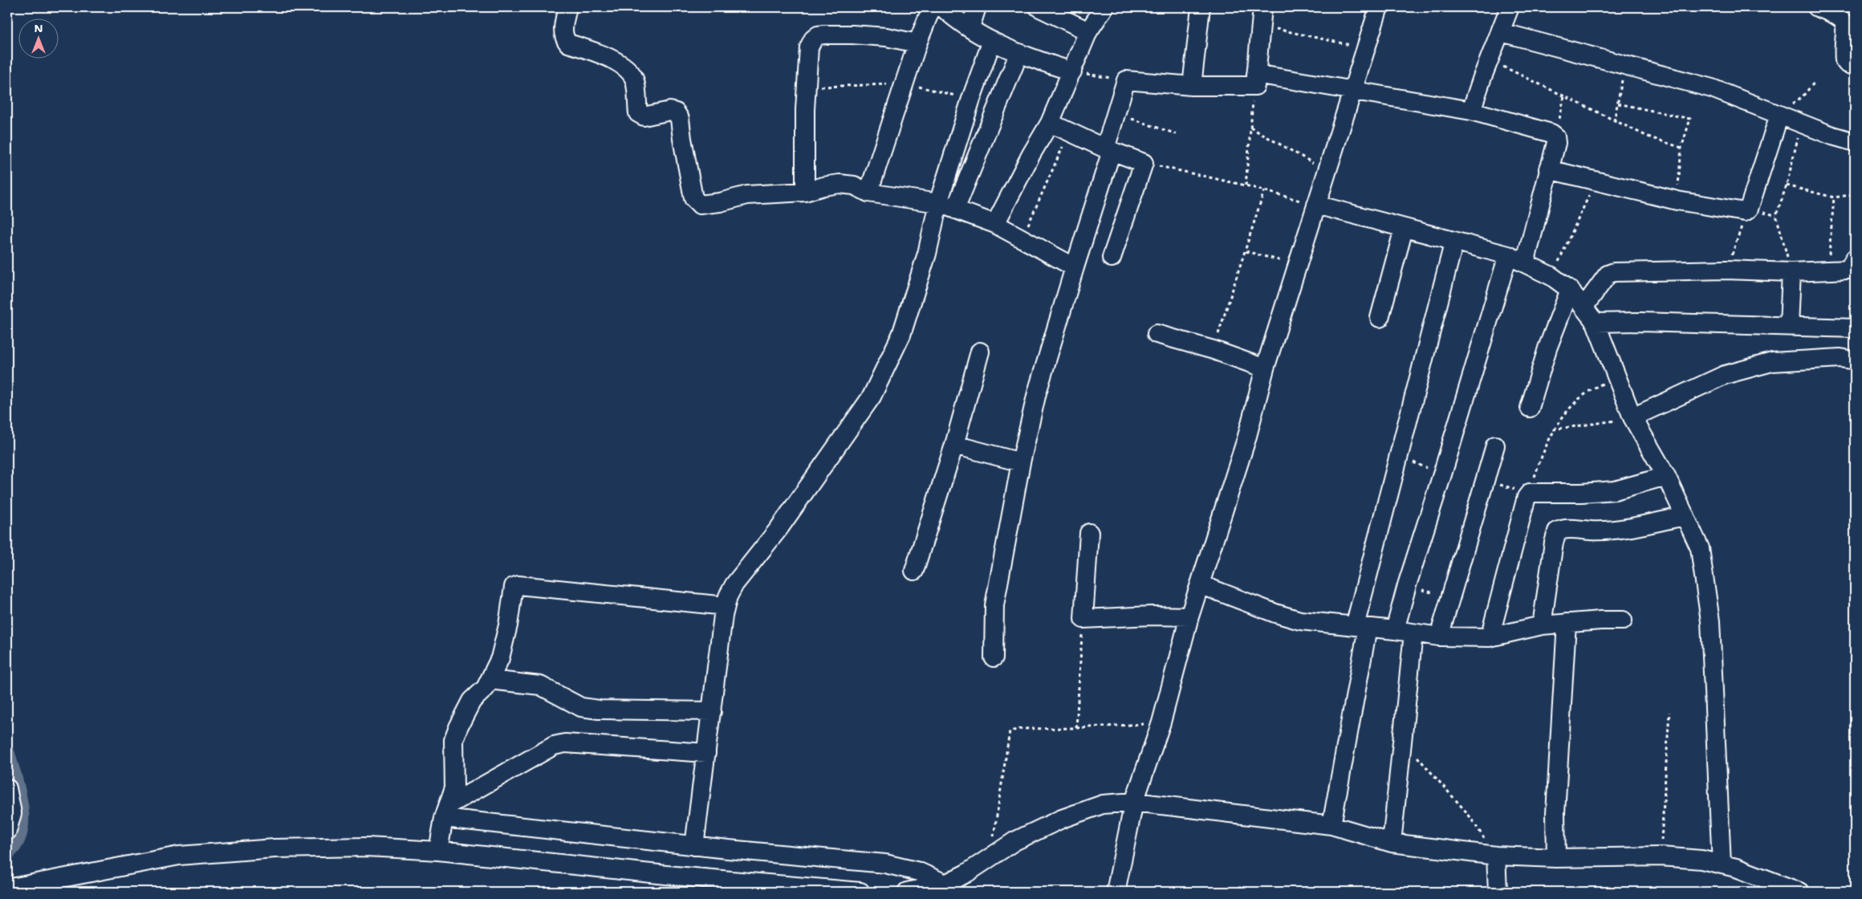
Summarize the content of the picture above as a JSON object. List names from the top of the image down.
{
  "north": "top"
}
